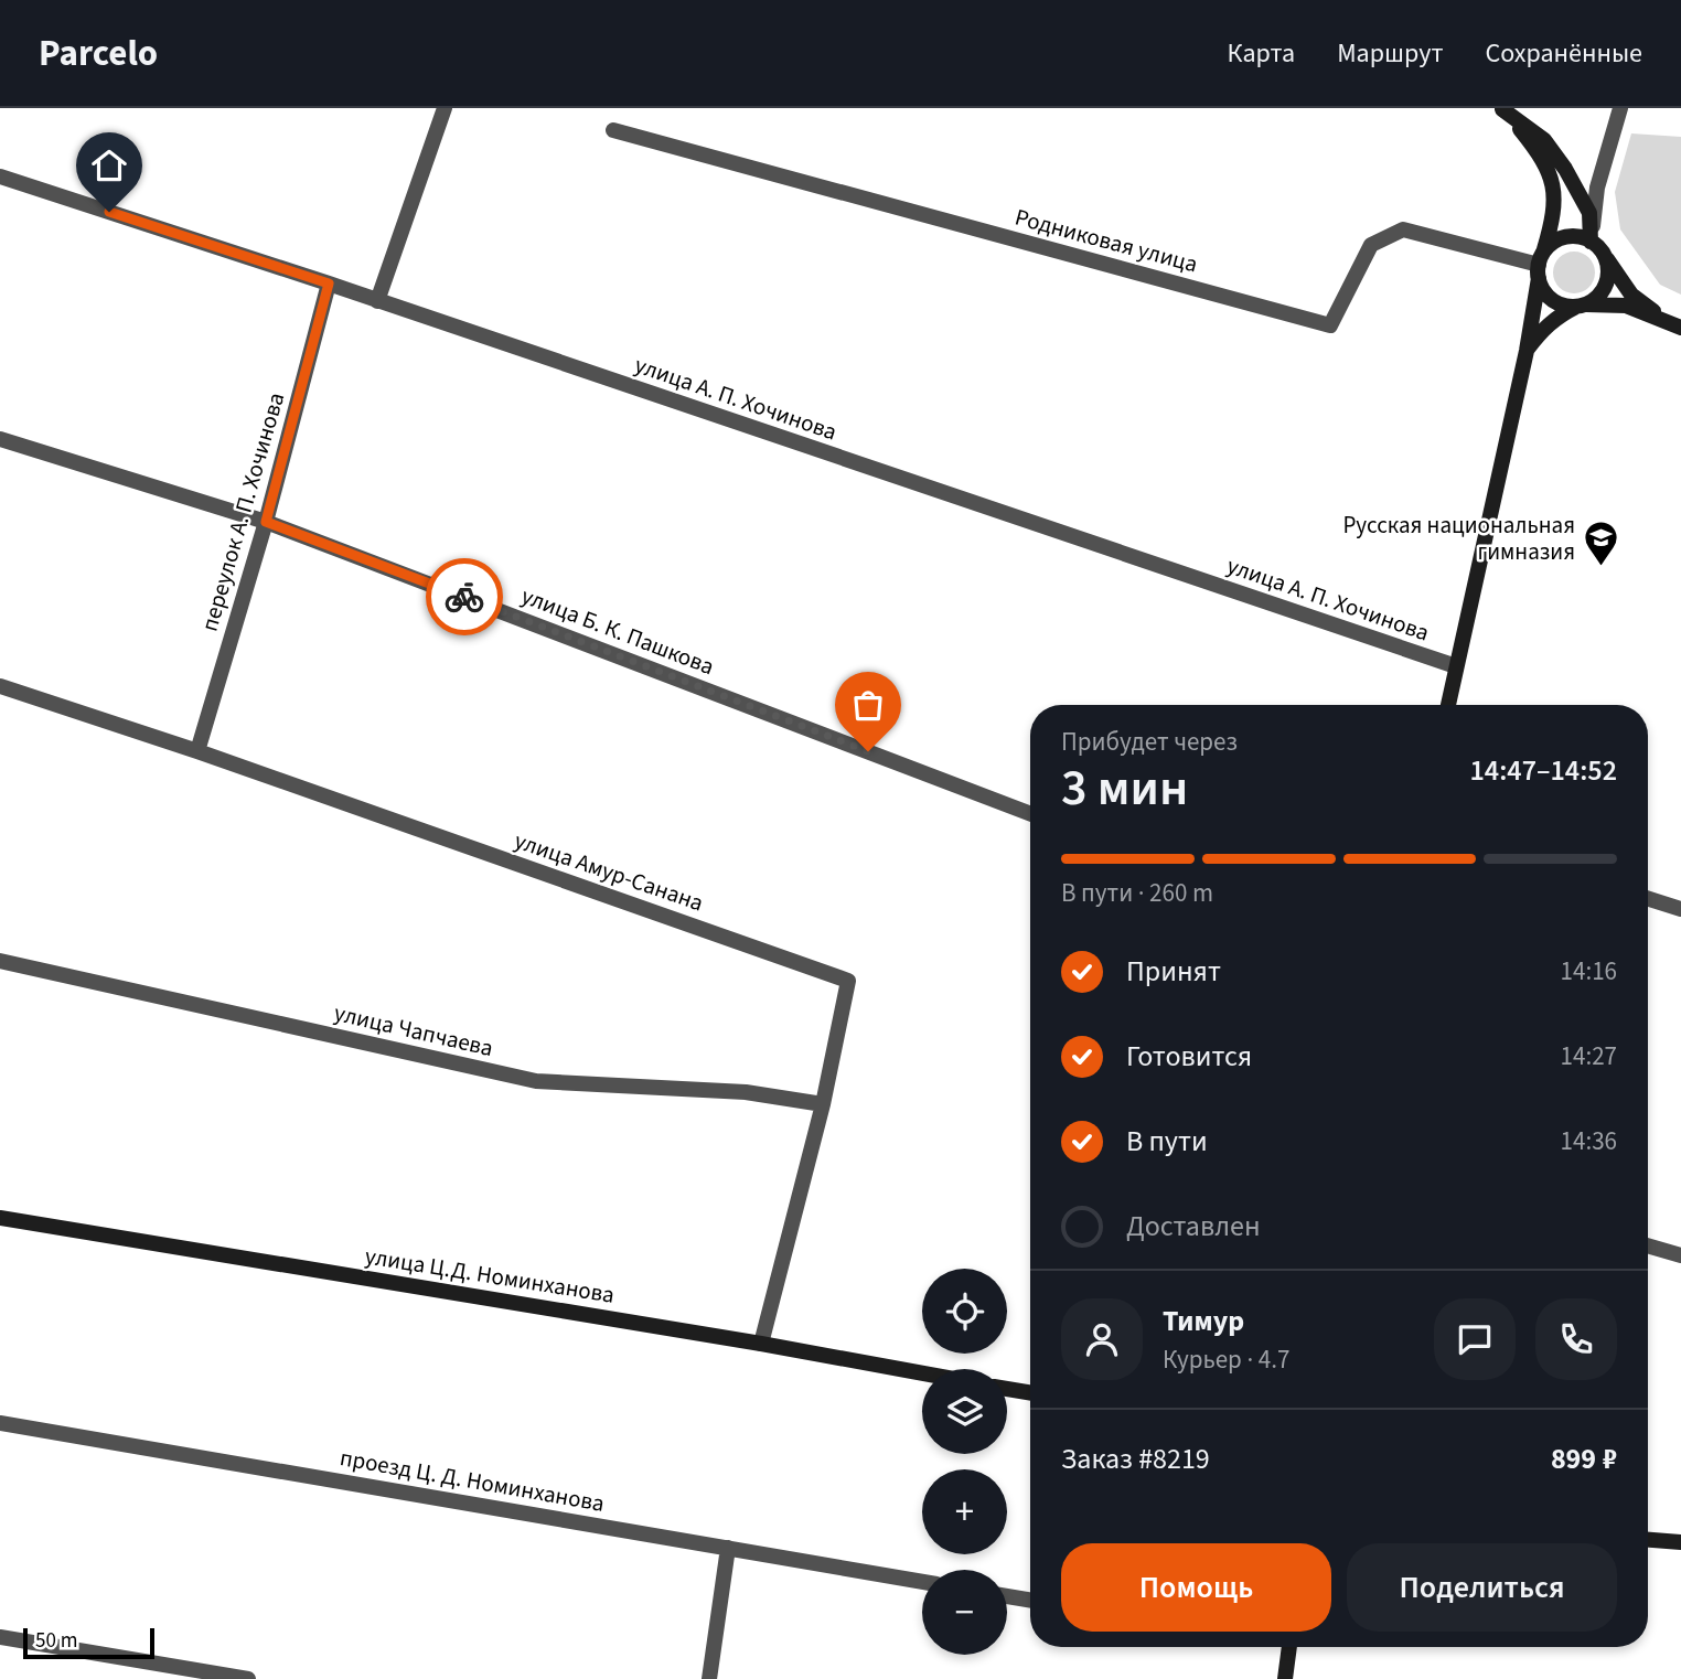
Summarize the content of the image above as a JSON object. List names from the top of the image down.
{
  "streets": {
    "street": [
      "Родниковая улица",
      "улица А. П. Хочинова",
      "переулок А. П. Хочинова",
      "улица Б. К. Пашкова",
      "улица Амур-Санана",
      "улица Чапчаева",
      "улица Ц.Д. Номинханова",
      "проезд Ц. Д. Номинханова"
    ]
  },
  "crossings": [
    ["улица А. П. Хочинова", "переулок А. П. Хочинова"],
    ["переулок А. П. Хочинова", "улица Б. К. Пашкова"],
    ["переулок А. П. Хочинова", "улица Амур-Санана"],
    ["улица Амур-Санана", "улица Чапчаева"],
    ["улица Амур-Санана", "улица Ц.Д. Номинханова"]
  ],
  "places": {
    "school or university": ["Русская национальная гимназия"]
  },
  "scale_bar": "50 m",
  "page": {
    "header": "Parcelo",
    "nav": ["Карта", "Маршрут", "Сохранённые"],
    "heading": ["3 мин", "Прибудет через", "14:47–14:52"],
    "panel": [
      "Тимур",
      "Курьер · 4.7",
      "Заказ #8219",
      "899 ₽"
    ],
    "bar": "В пути · 260 m",
    "list": [
      ["Принят", "14:16"],
      ["Готовится", "14:27"],
      ["В пути", "14:36"],
      "Доставлен"
    ],
    "map_buttons": ["+", "−"],
    "buttons": ["Помощь", "Поделиться"],
    "scale": "50 m"
  }
}
